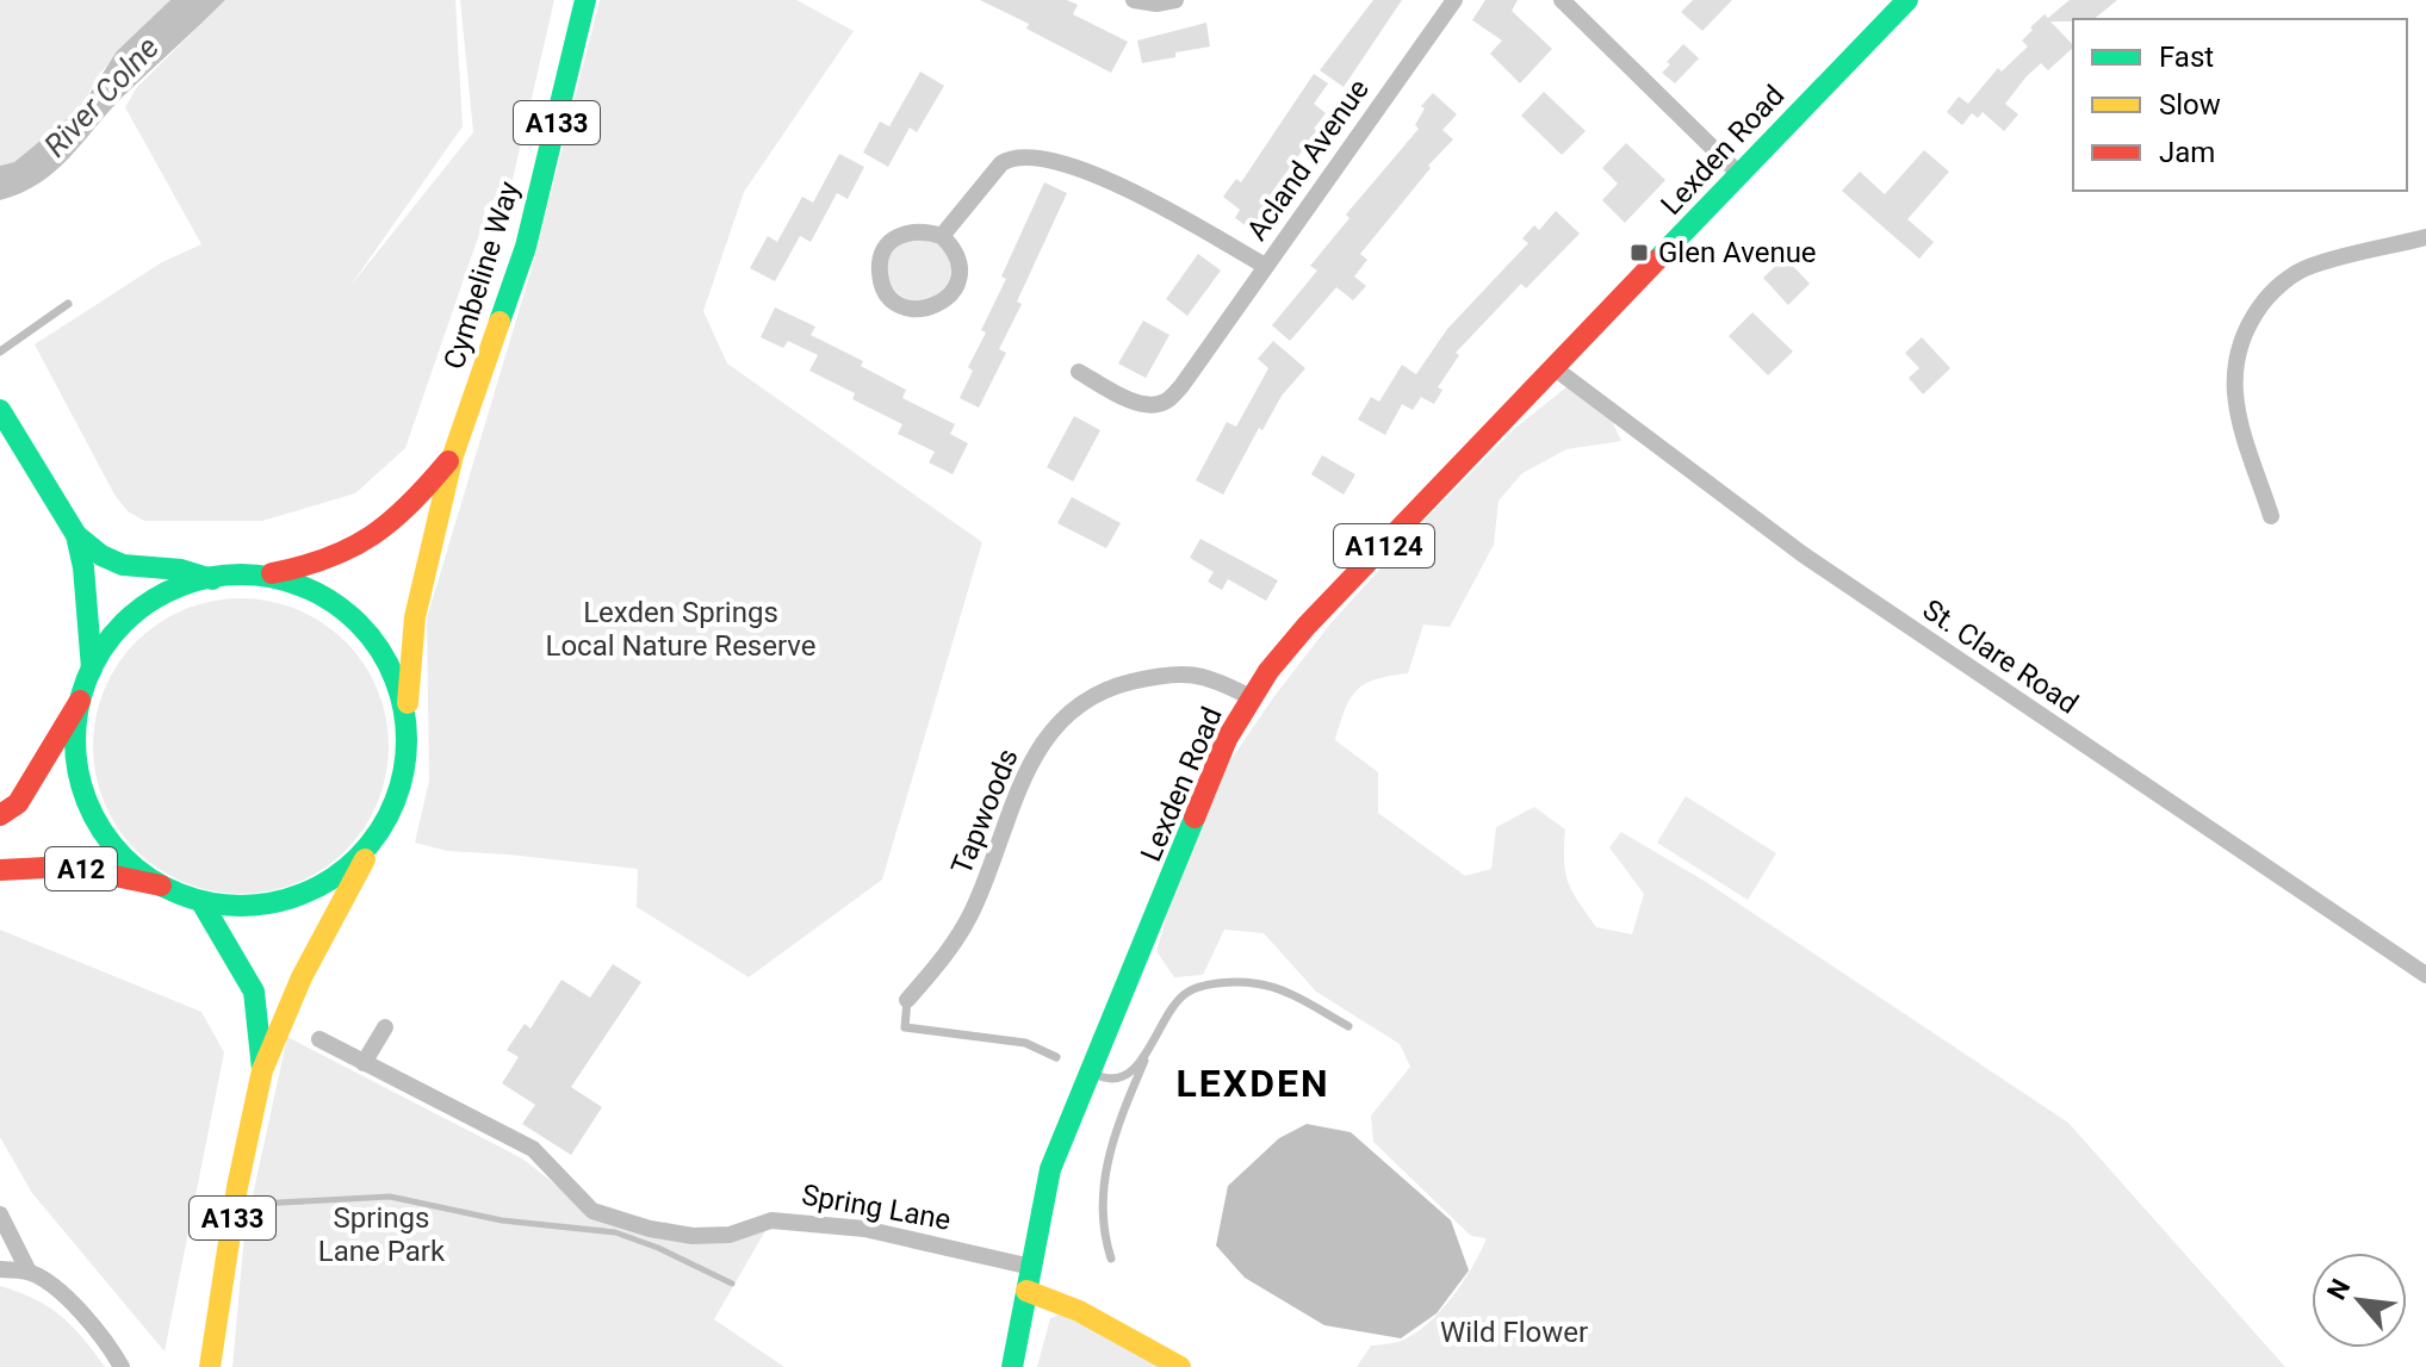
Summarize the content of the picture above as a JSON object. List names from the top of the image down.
{
  "streets": {
    "main road": [
      "A133",
      "Lexden Road",
      "Cymbeline Way",
      "A1124",
      "A12"
    ],
    "street": [
      "Acland Avenue",
      "St. Clare Road",
      "Tapwoods",
      "Spring Lane"
    ]
  },
  "crossings": [
    ["A133", "Cymbeline Way"],
    ["A133", "A12"],
    ["Lexden Road", "St. Clare Road"],
    ["Lexden Road", "Tapwoods"],
    ["Lexden Road", "Spring Lane"],
    ["Cymbeline Way", "A12"]
  ],
  "districts": ["LEXDEN"],
  "water": ["River Colne"],
  "parks": ["Lexden Springs Local Nature Reserve", "Springs Lane Park", "Wild Flower"],
  "places": {
    "transit": ["Glen Avenue"]
  },
  "legend": ["Fast", "Slow", "Jam"],
  "north": "top left"
}
